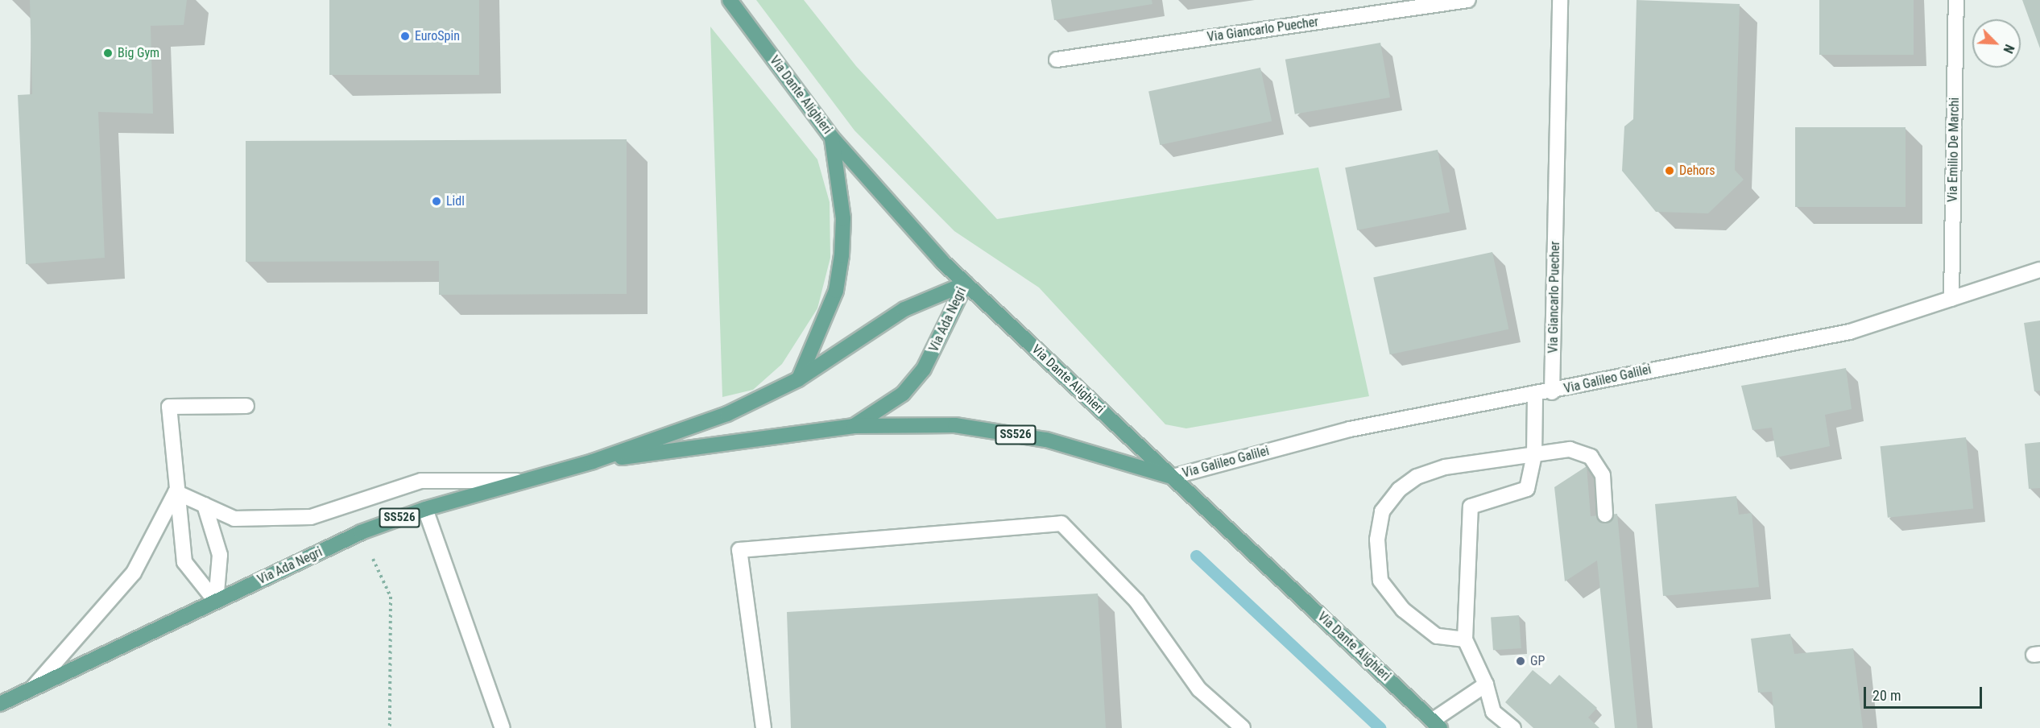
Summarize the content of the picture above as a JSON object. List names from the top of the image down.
{
  "streets": {
    "main road": ["Via Dante Alighieri", "Via Ada Negri", "SS526"],
    "street": ["Via Giancarlo Puecher", "Via Emilio De Marchi", "Via Galileo Galilei"]
  },
  "crossings": [
    ["Via Giancarlo Puecher", "Via Galileo Galilei"],
    ["Via Dante Alighieri", "Via Ada Negri"],
    ["Via Dante Alighieri", "Via Galileo Galilei"],
    ["Via Emilio De Marchi", "Via Galileo Galilei"],
    ["Via Ada Negri", "Via Galileo Galilei"]
  ],
  "places": [
    "EuroSpin",
    "Big Gym",
    "Dehors",
    "Lidl",
    "GP"
  ],
  "scale_bar": "20 m",
  "north": "bottom right"
}
